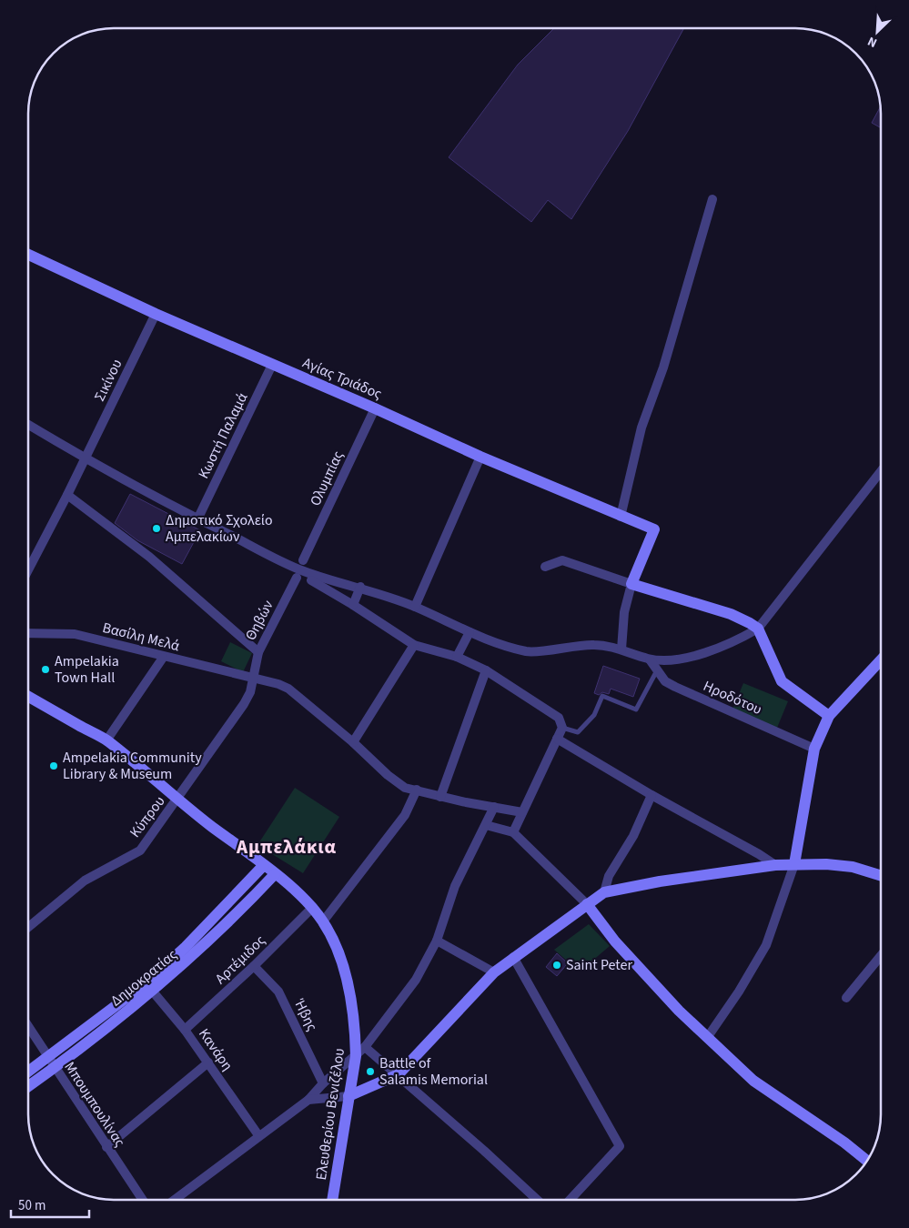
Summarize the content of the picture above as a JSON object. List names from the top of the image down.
{
  "streets": {
    "street": [
      "Αγίας Τριάδος",
      "Σικίνου",
      "Κωστή Παλαμά",
      "Ολυμπίας",
      "Θηβών",
      "Βασίλη Μελά",
      "Ηροδότου",
      "Κύπρου",
      "Αρτέμιδος",
      "Δημοκρατίας",
      "Ήβης",
      "Κανάρη",
      "Μπουμπουλίνας",
      "Ελευθερίου Βενιζέλου"
    ]
  },
  "crossings": [
    ["Αγίας Τριάδος", "Σικίνου"],
    ["Αγίας Τριάδος", "Κωστή Παλαμά"],
    ["Αγίας Τριάδος", "Ολυμπίας"],
    ["Θηβών", "Βασίλη Μελά"],
    ["Θηβών", "Κύπρου"],
    ["Βασίλη Μελά", "Κύπρου"],
    ["Κύπρου", "Ελευθερίου Βενιζέλου"],
    ["Αρτέμιδος", "Ήβης"],
    ["Αρτέμιδος", "Κανάρη"],
    ["Αρτέμιδος", "Ελευθερίου Βενιζέλου"],
    ["Δημοκρατίας", "Κανάρη"],
    ["Δημοκρατίας", "Μπουμπουλίνας"],
    ["Δημοκρατίας", "Ελευθερίου Βενιζέλου"]
  ],
  "districts": ["Αμπελάκια"],
  "places": [
    "Δημοτικό Σχολείο Αμπελακίων",
    "Ampelakia Town Hall",
    "Ampelakia Community Library & Museum",
    "Saint Peter",
    "Battle of Salamis Memorial"
  ],
  "scale_bar": "50 m",
  "north": "bottom left"
}
